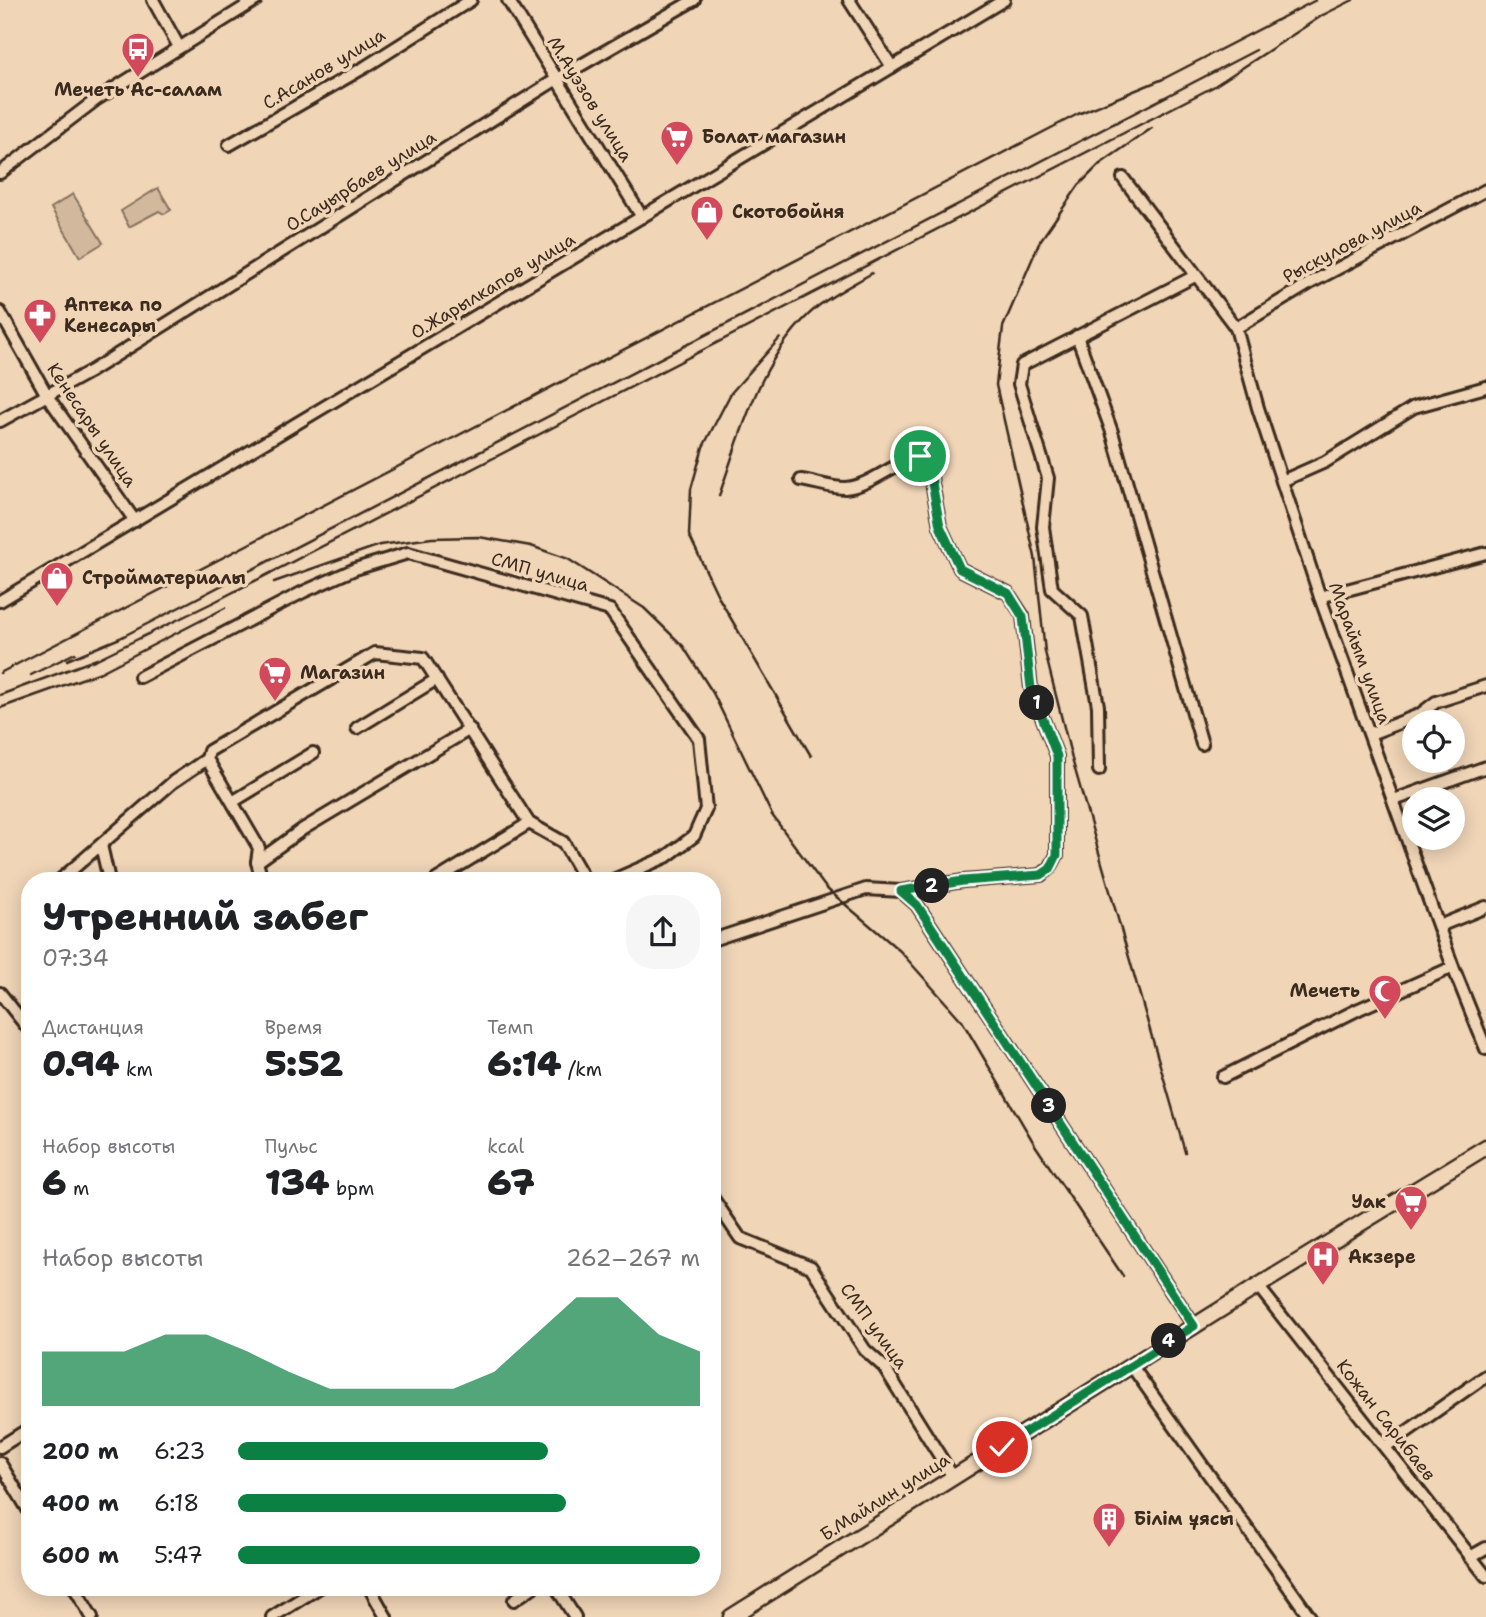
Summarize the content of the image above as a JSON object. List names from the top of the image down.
{
  "streets": {
    "street": [
      "С.Асанов улица",
      "М.Ауэзов улица",
      "О.Сауырбаев улица",
      "Рыскулова улица",
      "О.Жарылкапов улица",
      "Кенесары улица",
      "СМП улица",
      "Марайым улица",
      "Кожан Сарибаев",
      "Б.Майлин улица"
    ]
  },
  "crossings": [
    ["М.Ауэзов улица", "О.Сауырбаев улица"],
    ["М.Ауэзов улица", "О.Жарылкапов улица"],
    ["О.Сауырбаев улица", "Кенесары улица"],
    ["Рыскулова улица", "Марайым улица"],
    ["О.Жарылкапов улица", "Кенесары улица"],
    ["СМП улица", "Б.Майлин улица"],
    ["Кожан Сарибаев", "Б.Майлин улица"]
  ],
  "places": {
    "bus stop": ["Мечеть Ас-салам"],
    "supermarket": ["Болат магазин", "Магазин", "Уак"],
    "shop": ["Скотобойня", "Стройматериалы"],
    "pharmacy": ["Аптека по Кенесары"],
    "mosque": ["Мечеть"],
    "hospital": ["Акзере"],
    "building": ["Білім ұясы"]
  },
  "page": {
    "pins": [
      "1",
      "2",
      "3",
      "4"
    ],
    "heading": ["Утренний забег", "07:34"],
    "stats": [
      ["Дистанция", "0.94 km"],
      ["Время", "5:52"],
      ["Темп", "6:14 /km"],
      ["Набор высоты", "6 m"],
      ["Пульс", "134 bpm"],
      ["kcal", "67"]
    ],
    "chart": ["Набор высоты", "262–267 m"],
    "list": [
      {
        "name": "200 m",
        "note": "6:23"
      },
      {
        "name": "400 m",
        "note": "6:18"
      },
      {
        "name": "600 m",
        "note": "5:47"
      }
    ]
  }
}
